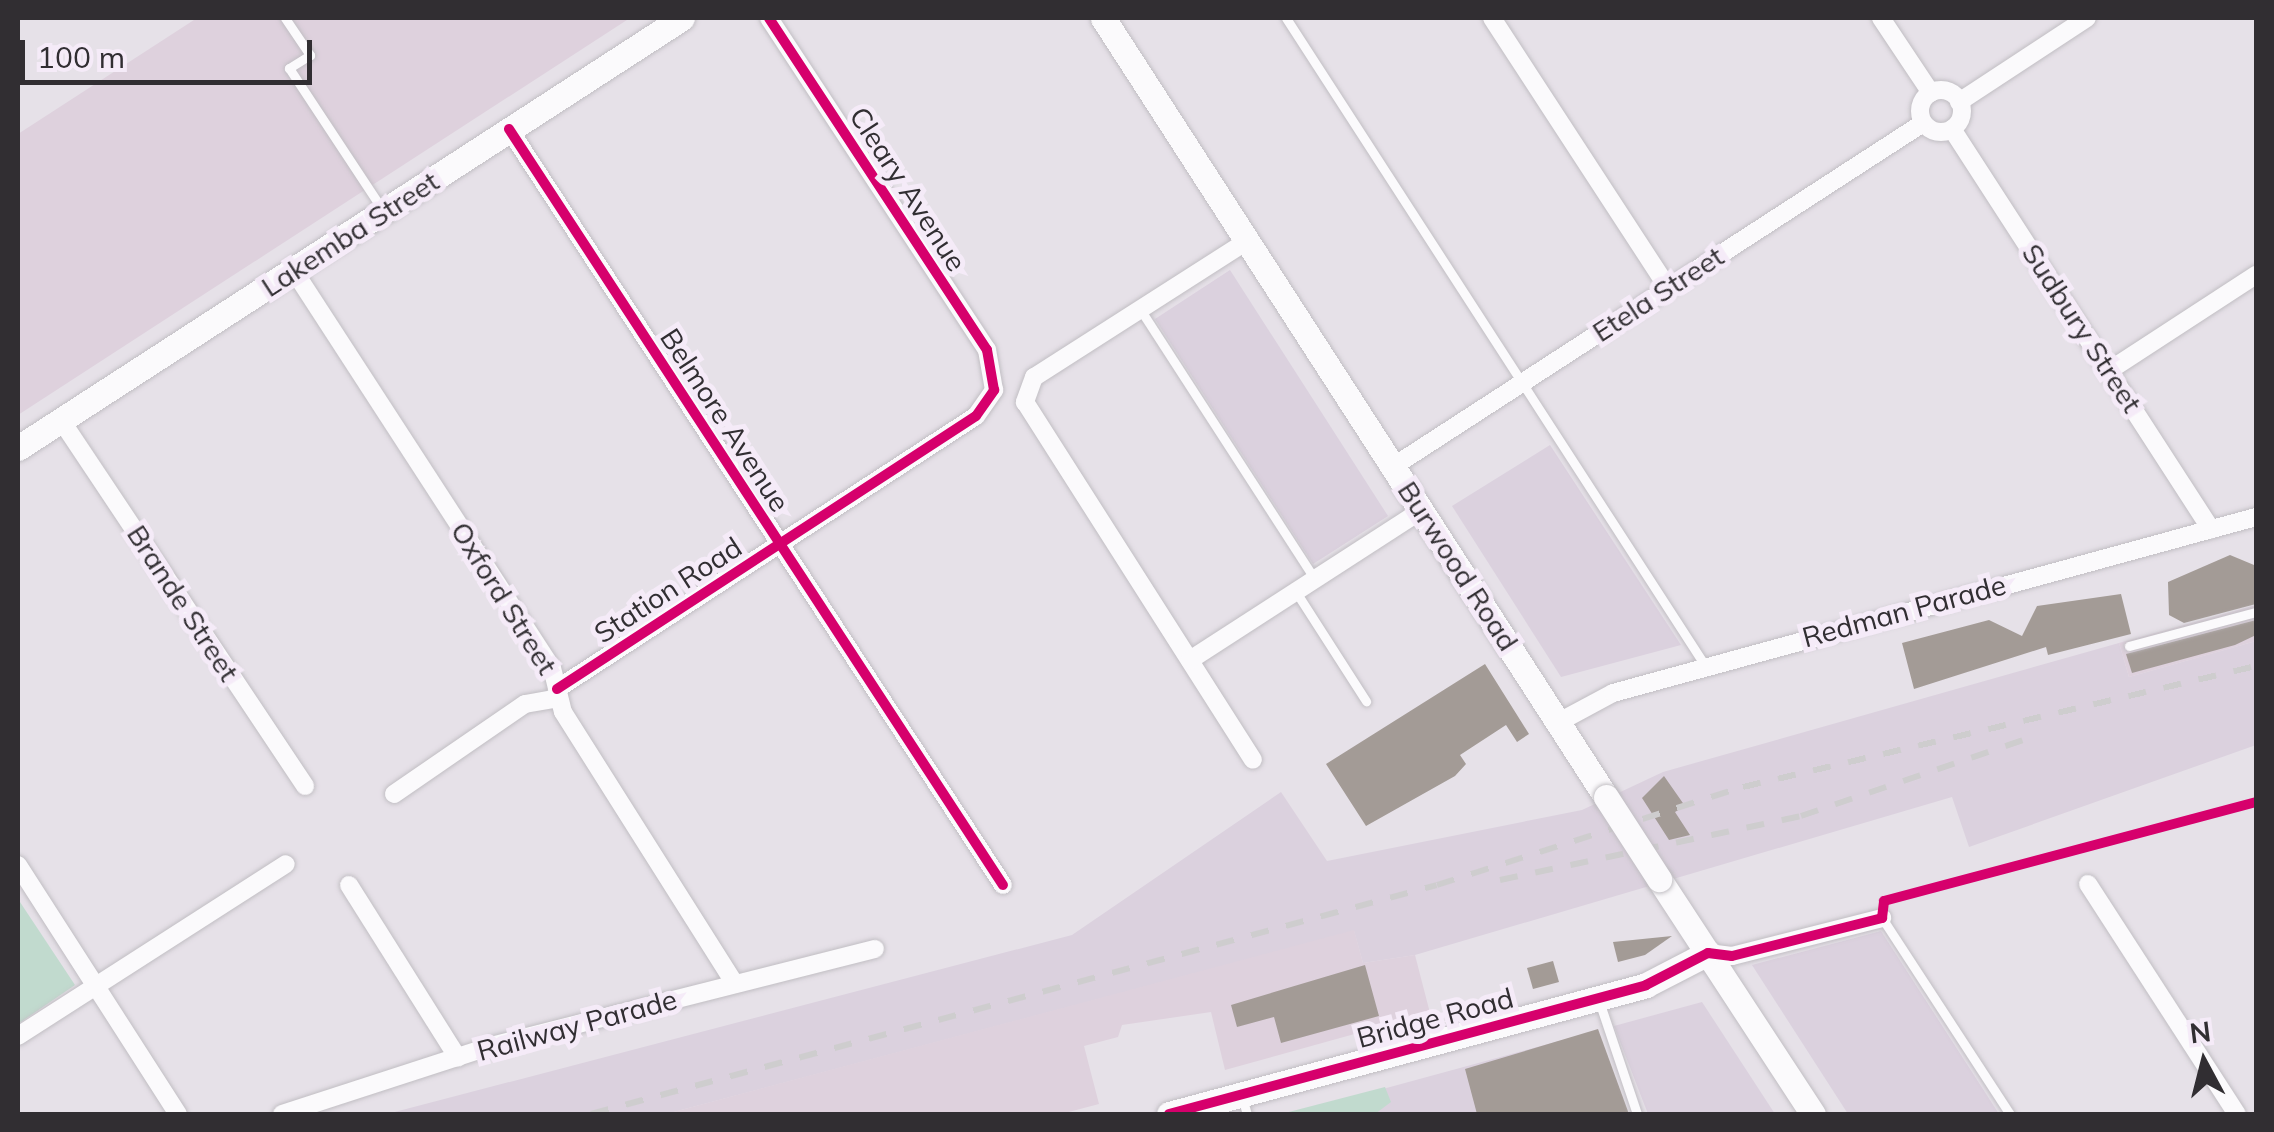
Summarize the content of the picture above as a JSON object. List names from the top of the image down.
{
  "streets": {
    "main road": ["Lakemba Street", "Burwood Road", "Bridge Road"],
    "street": [
      "Cleary Avenue",
      "Etela Street",
      "Sudbury Street",
      "Belmore Avenue",
      "Station Road",
      "Oxford Street",
      "Brande Street",
      "Redman Parade",
      "Railway Parade"
    ]
  },
  "crossings": [
    ["Cleary Avenue", "Station Road"],
    ["Lakemba Street", "Belmore Avenue"],
    ["Lakemba Street", "Oxford Street"],
    ["Lakemba Street", "Brande Street"],
    ["Etela Street", "Burwood Road"],
    ["Sudbury Street", "Redman Parade"],
    ["Belmore Avenue", "Station Road"],
    ["Burwood Road", "Redman Parade"],
    ["Burwood Road", "Bridge Road"],
    ["Station Road", "Oxford Street"],
    ["Oxford Street", "Railway Parade"]
  ],
  "scale_bar": "100 m",
  "north": "top"
}
